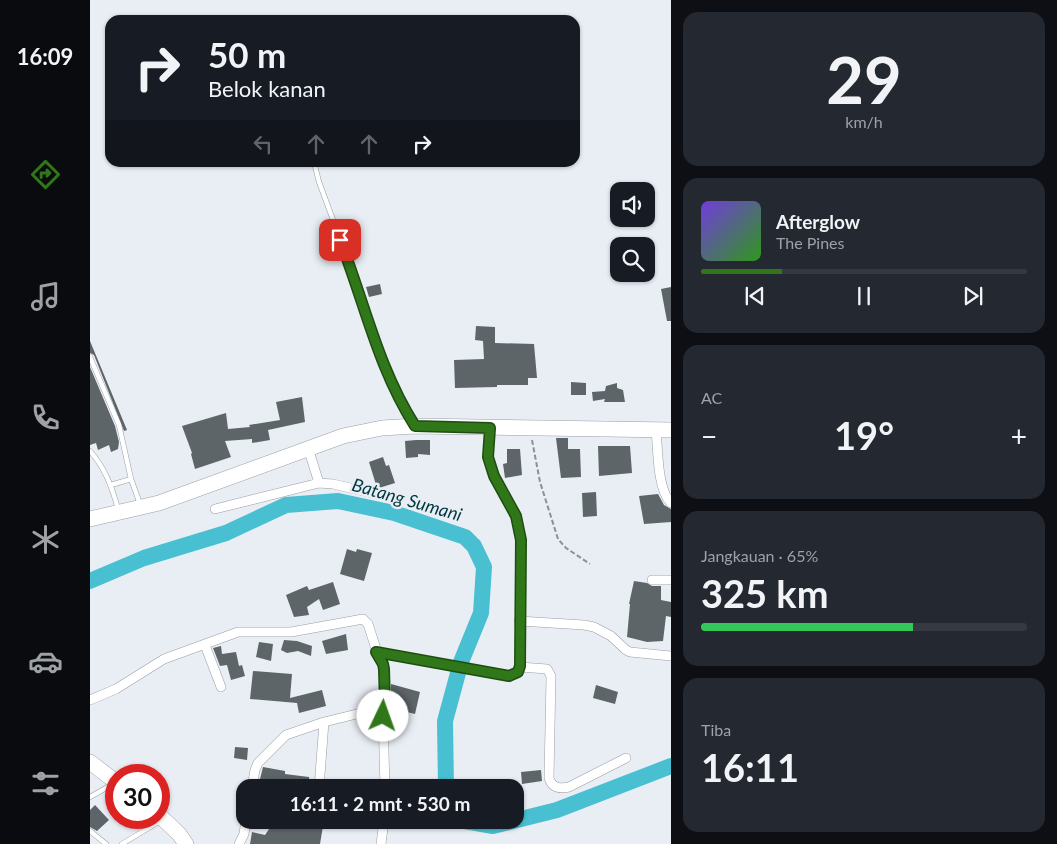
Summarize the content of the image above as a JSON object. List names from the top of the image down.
{
  "water": ["Batang Sumani"],
  "page": {
    "tabs": "16:09",
    "tile": [
      ["29", "km/h"],
      "AC",
      ["Jangkauan · 65%", "325 km"],
      ["Tiba", "16:11"]
    ],
    "turn": ["50 m", "Belok kanan"],
    "song": ["Afterglow", "The Pines"],
    "heat": ["−", "19°", "+"],
    "limit": "30",
    "trip": "16:11 · 2 mnt · 530 m"
  }
}
